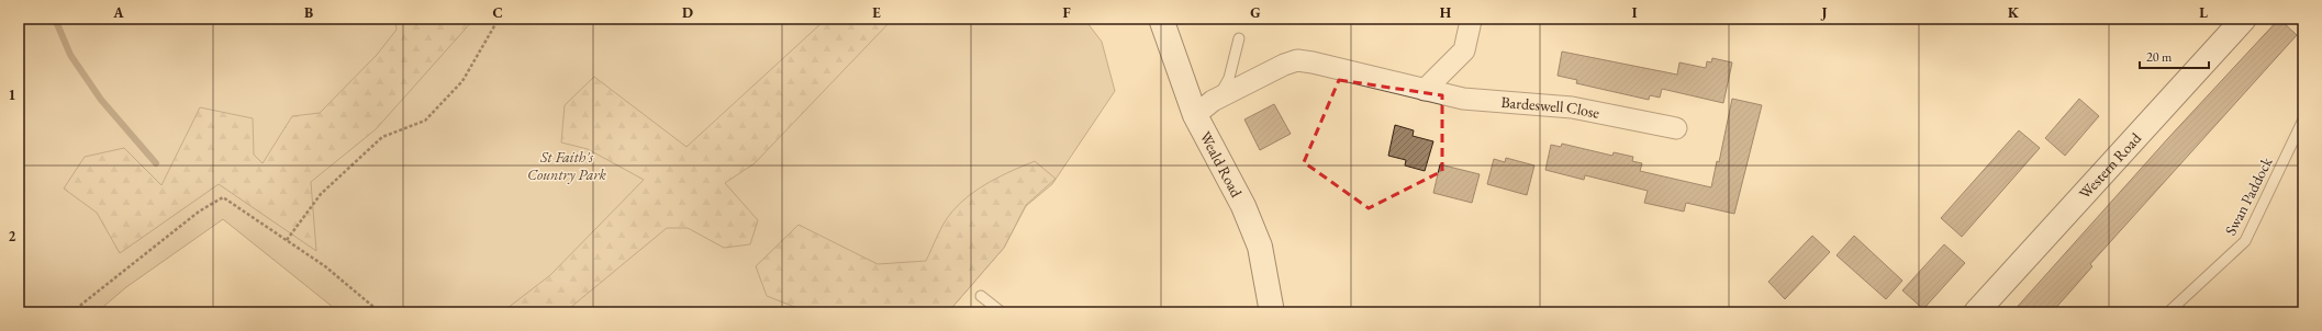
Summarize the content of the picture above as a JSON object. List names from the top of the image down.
{
  "streets": {
    "street": ["Bardeswell Close", "Weald Road", "Western Road"],
    "lane": ["Swan Paddock"]
  },
  "crossings": [
    ["Bardeswell Close", "Weald Road"]
  ],
  "parks": ["St Faith's Country Park"],
  "scale_bar": "20 m",
  "grid": {
    "columns": [
      "A",
      "B",
      "C",
      "D",
      "E",
      "F",
      "G",
      "H",
      "I",
      "J",
      "K",
      "L"
    ],
    "rows": ["1", "2"]
  }
}
